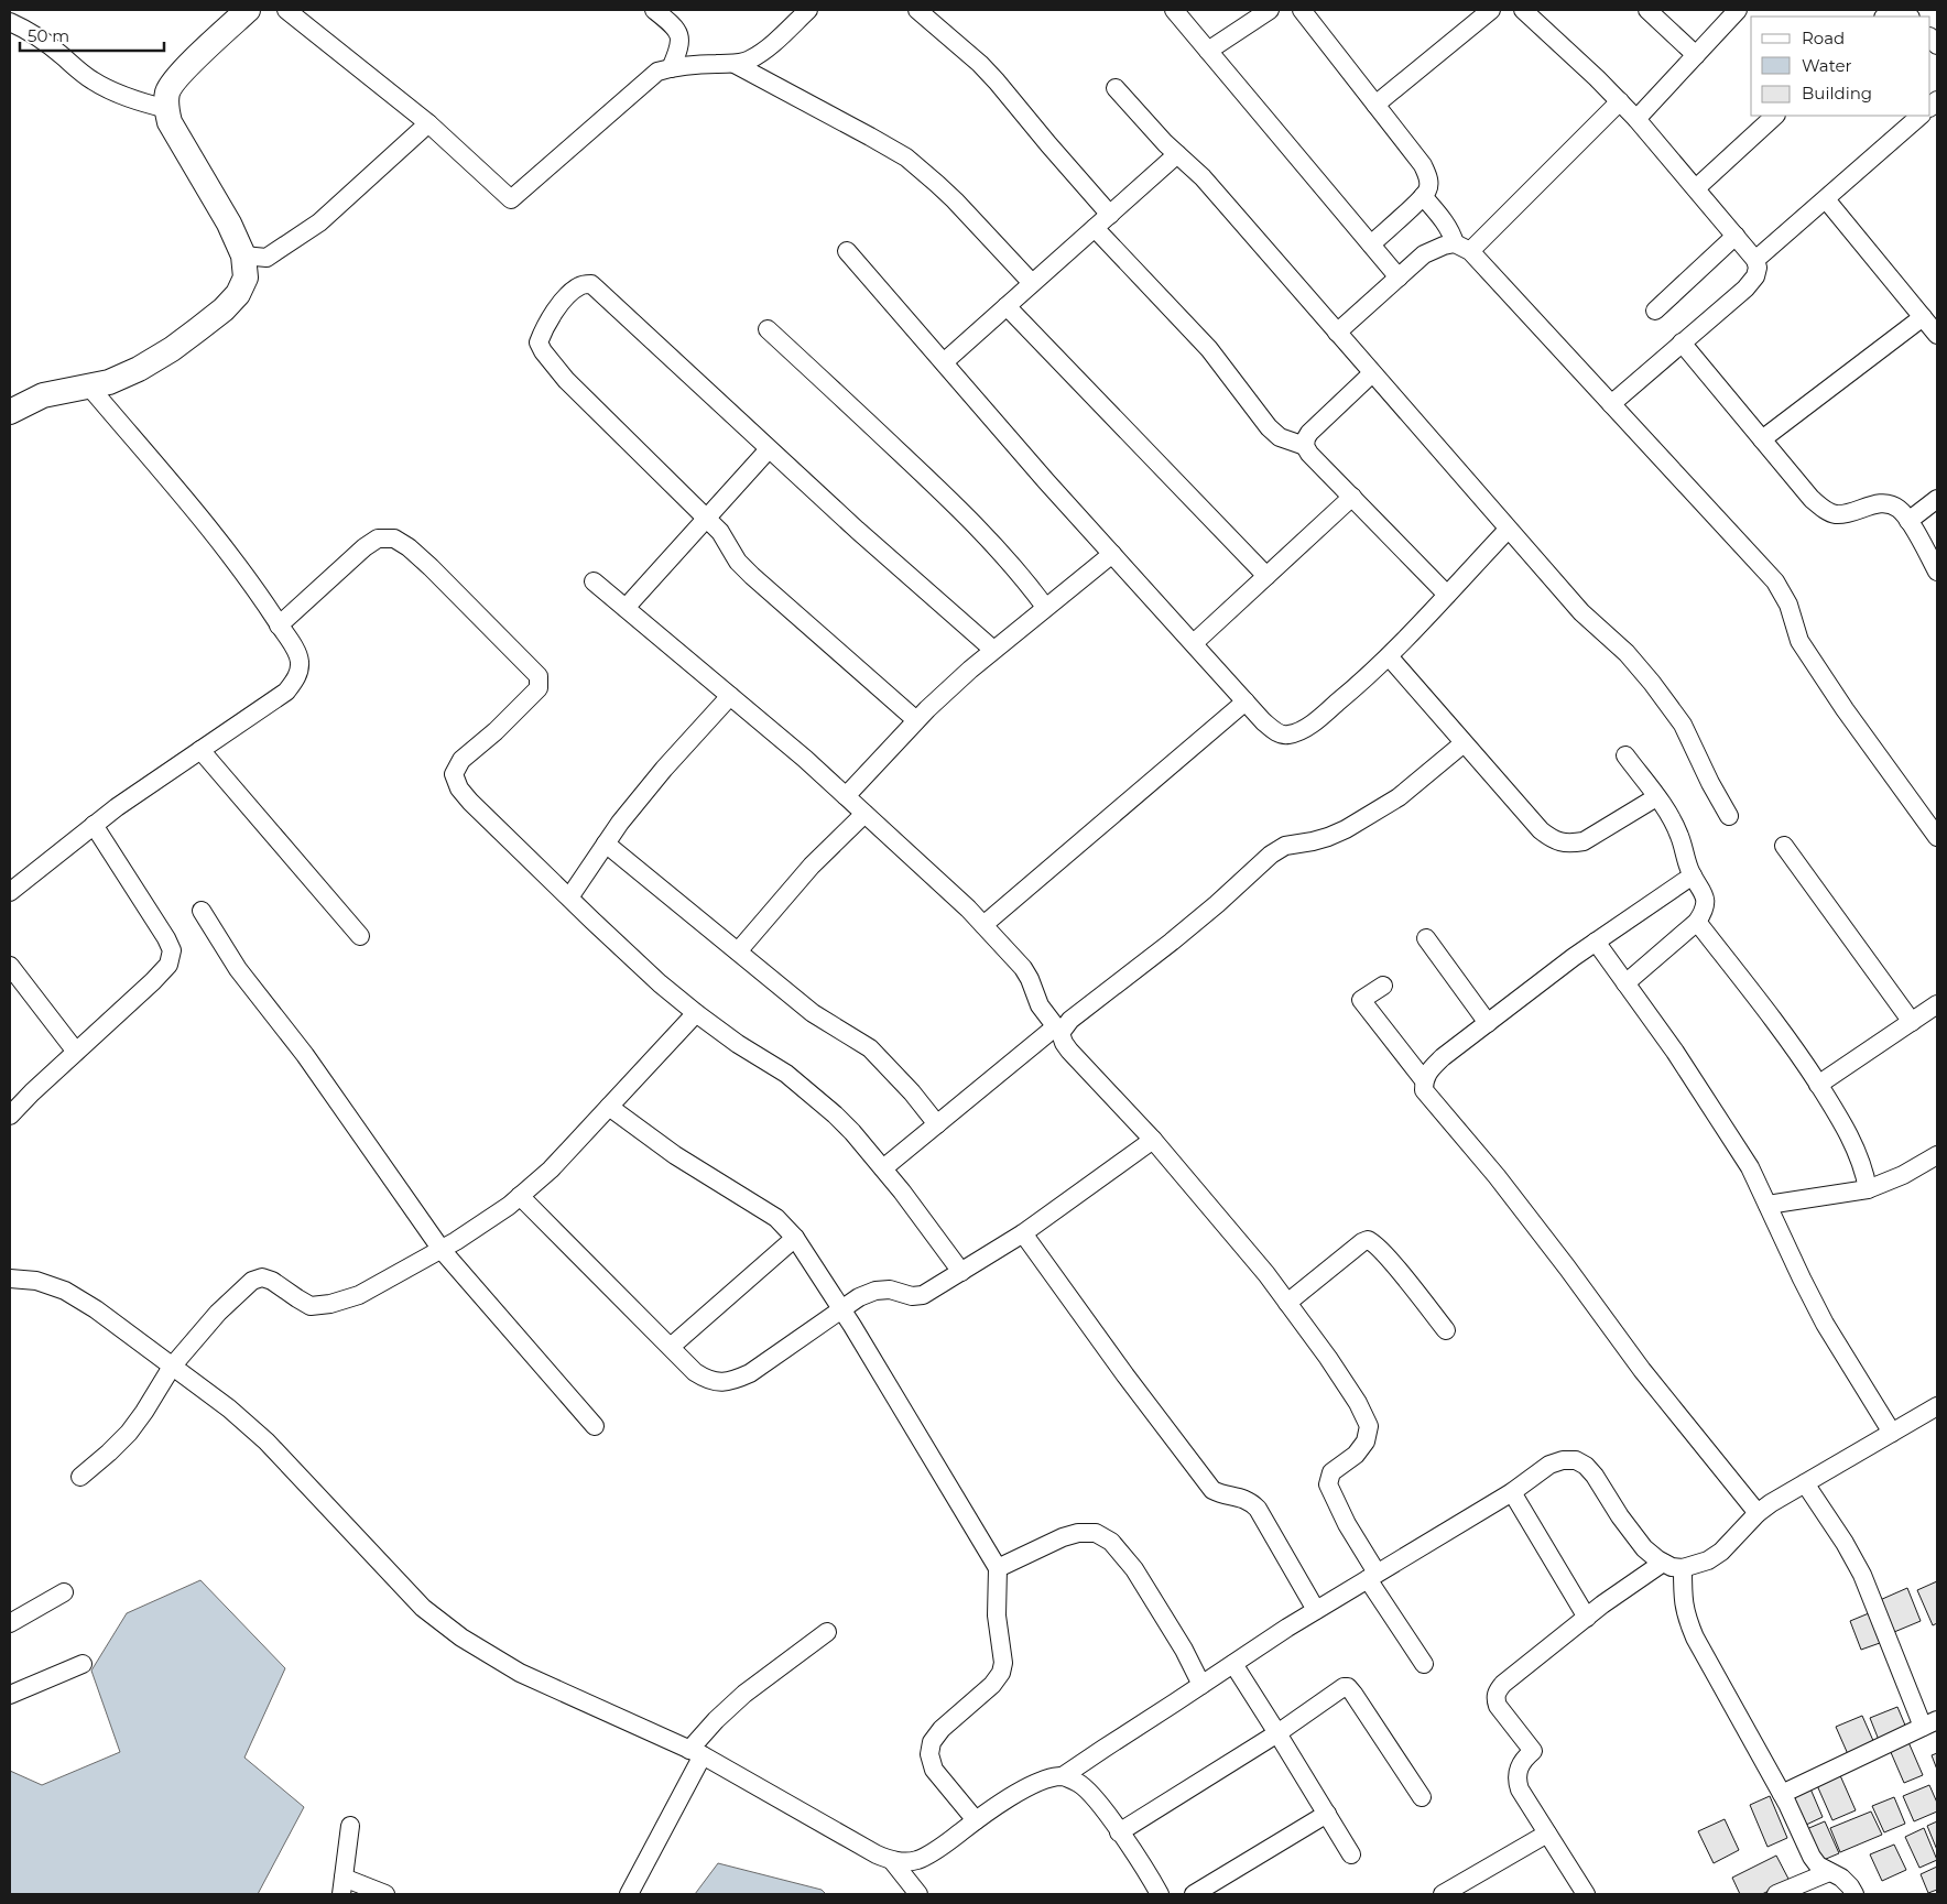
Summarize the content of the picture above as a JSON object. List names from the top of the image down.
{
  "legend": ["Road", "Water", "Building"],
  "scale_bar": "50 m"
}
